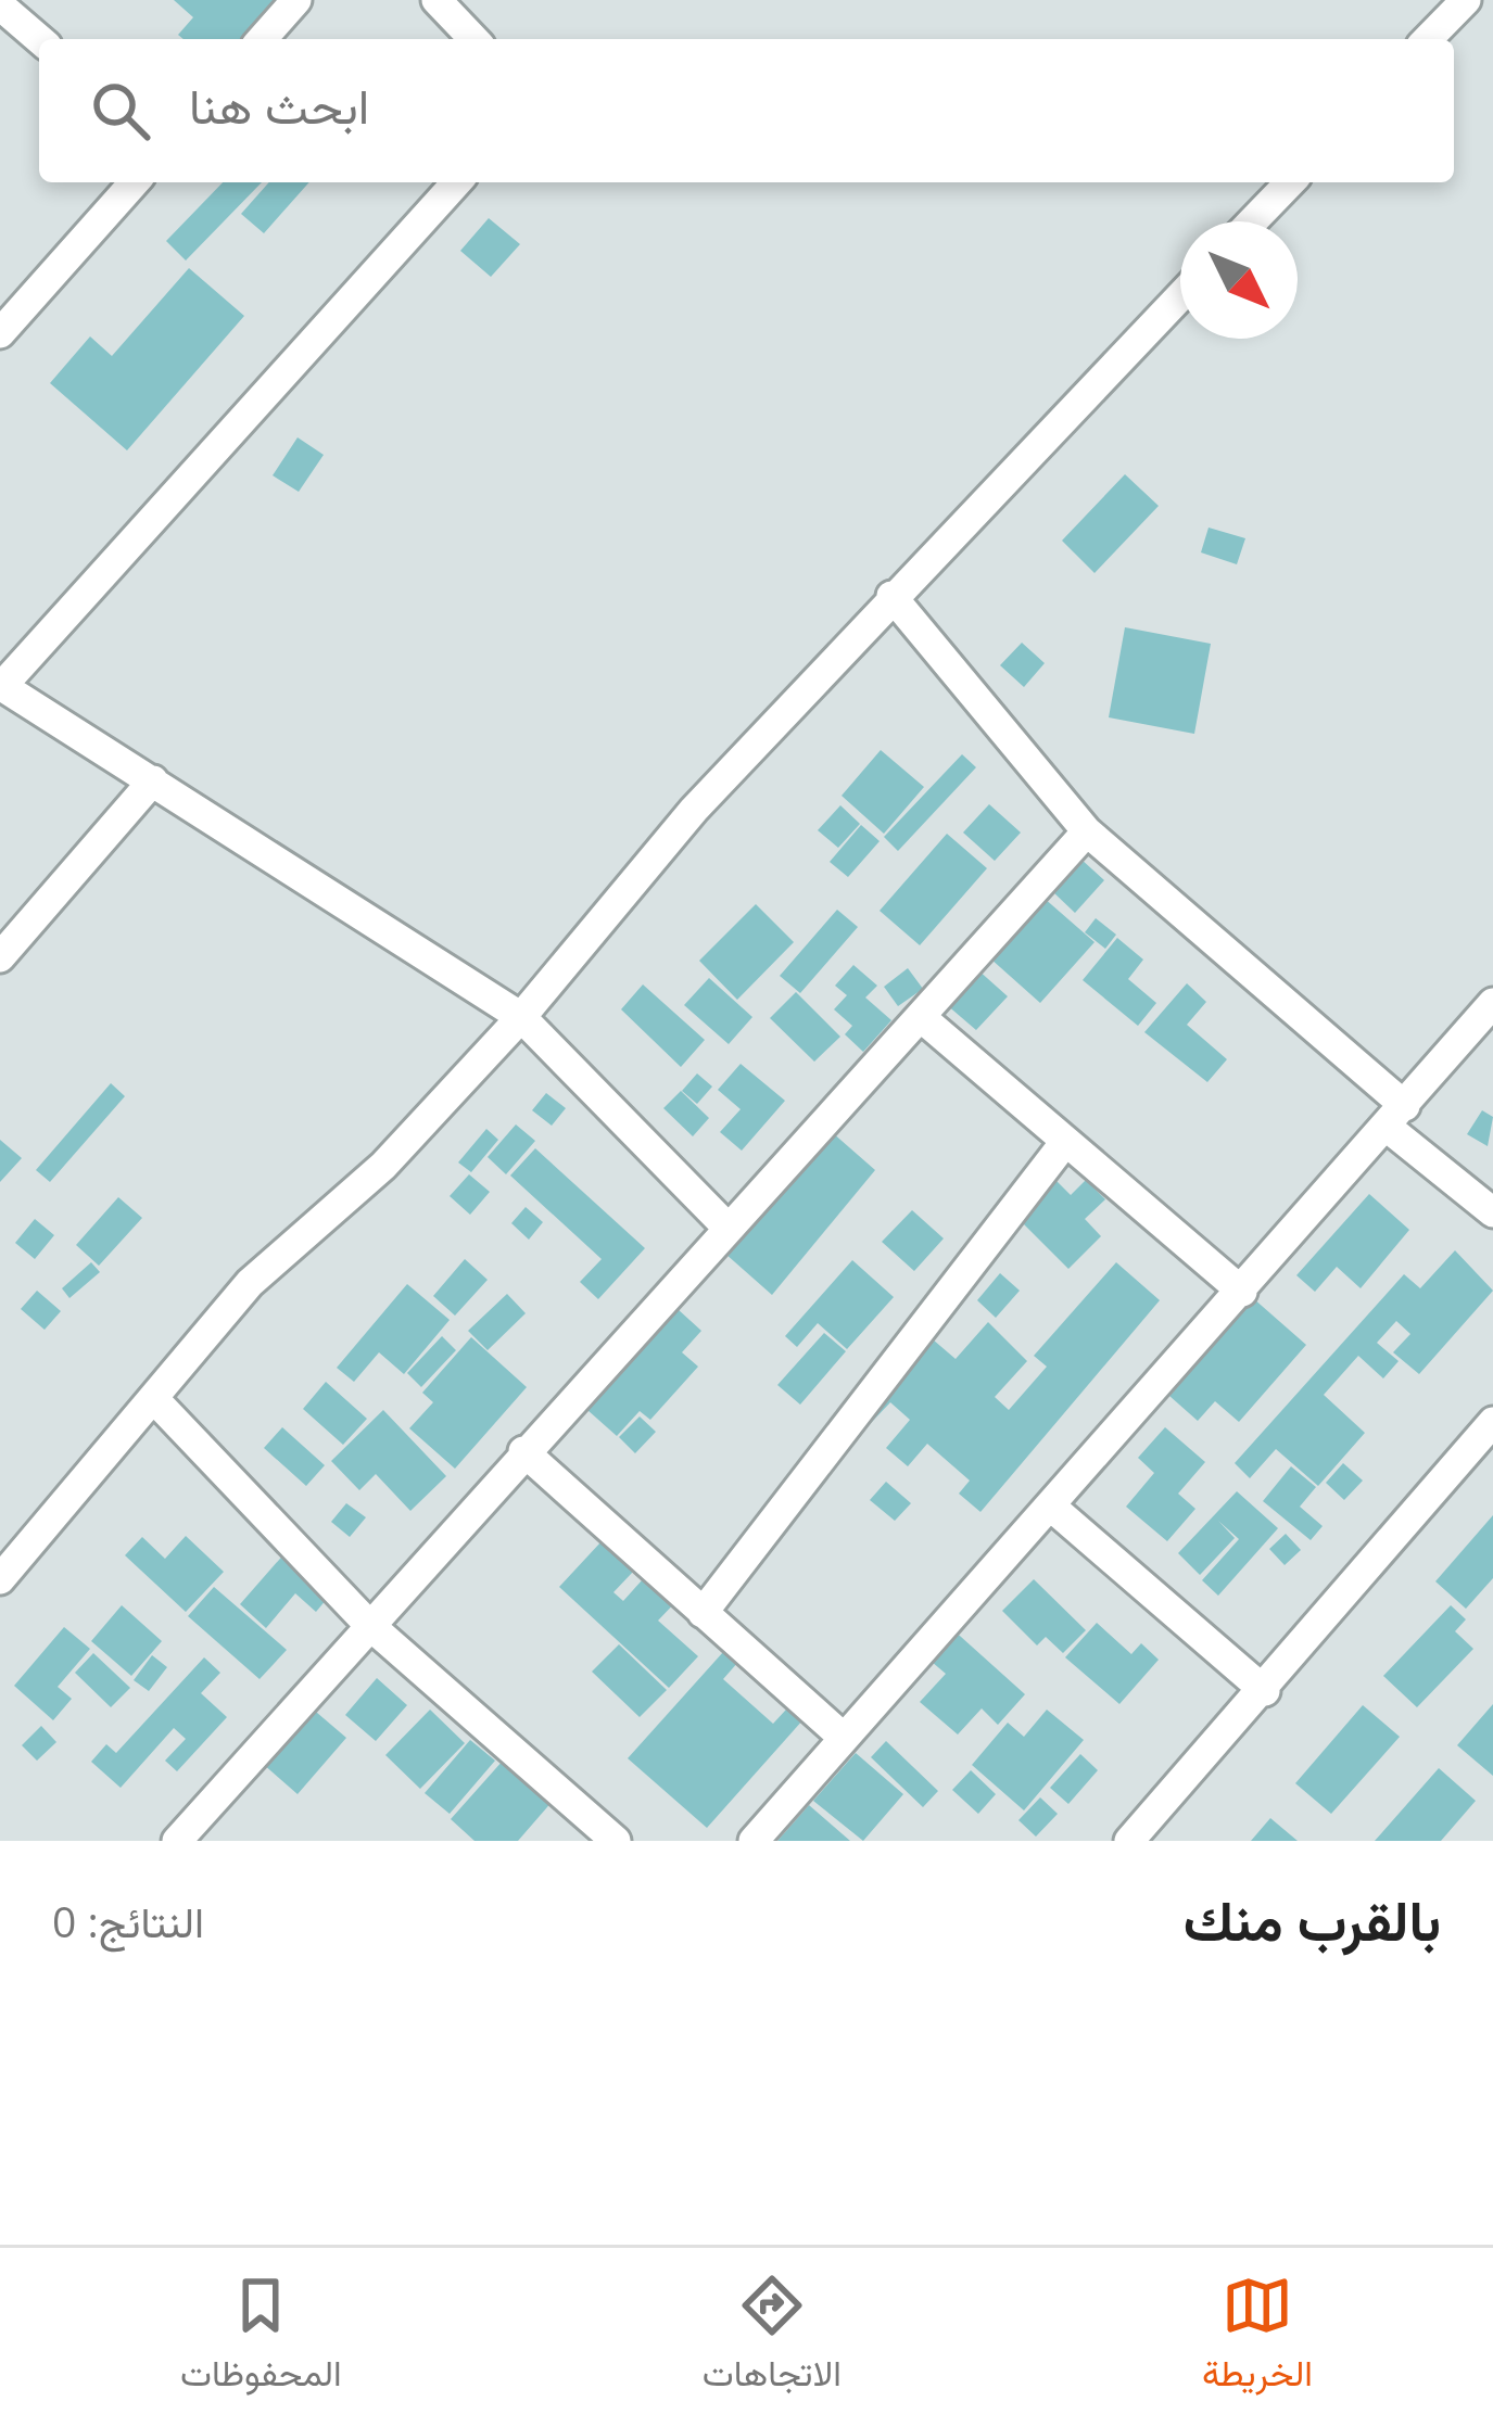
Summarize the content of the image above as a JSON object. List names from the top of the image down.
{
  "north": "bottom right",
  "page": {
    "search": "ابحث هنا",
    "heading": ["بالقرب منك", "النتائج: 0"],
    "nav": ["الخريطة", "الاتجاهات", "المحفوظات"]
  }
}
